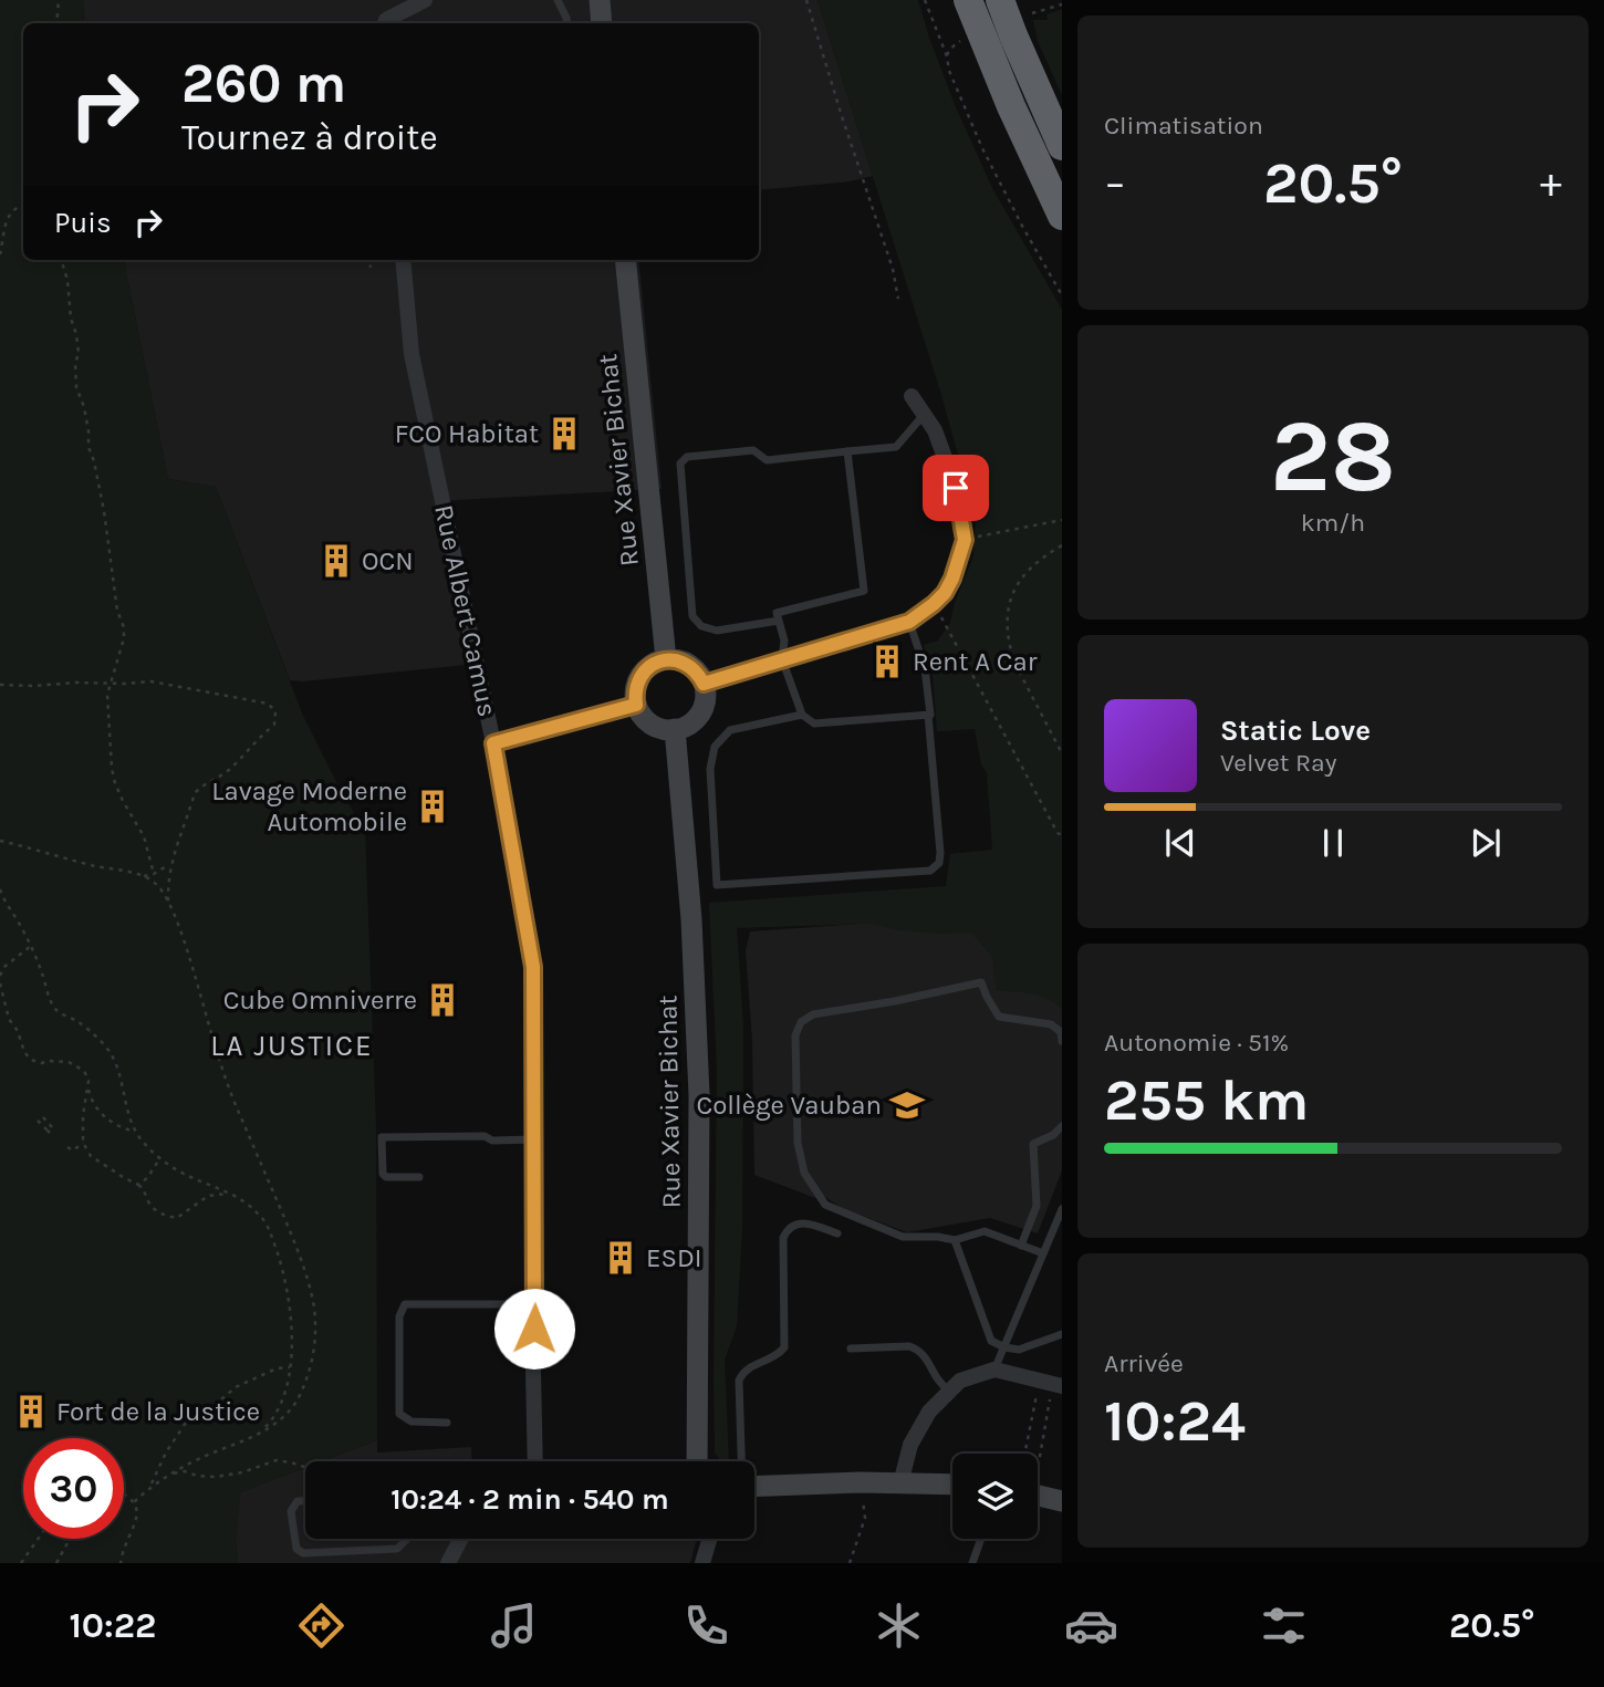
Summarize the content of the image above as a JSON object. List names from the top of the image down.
{
  "streets": {
    "main road": ["Rue Xavier Bichat"],
    "street": ["Rue Albert Camus"]
  },
  "districts": ["LA JUSTICE"],
  "places": {
    "building": [
      "FCO Habitat",
      "OCN",
      "Rent A Car",
      "Lavage Moderne Automobile",
      "Cube Omniverre",
      "ESDI",
      "Fort de la Justice"
    ],
    "school or university": ["Collège Vauban"]
  },
  "page": {
    "tile": [
      "Climatisation",
      ["28", "km/h"],
      ["Autonomie · 51%", "255 km"],
      ["Arrivée", "10:24"]
    ],
    "turn": ["260 m", "Tournez à droite"],
    "heat": ["−", "20.5°", "+"],
    "then": "Puis",
    "song": ["Static Love", "Velvet Ray"],
    "limit": "30",
    "trip": "10:24 · 2 min · 540 m",
    "tabs": ["10:22", "20.5°"]
  }
}
